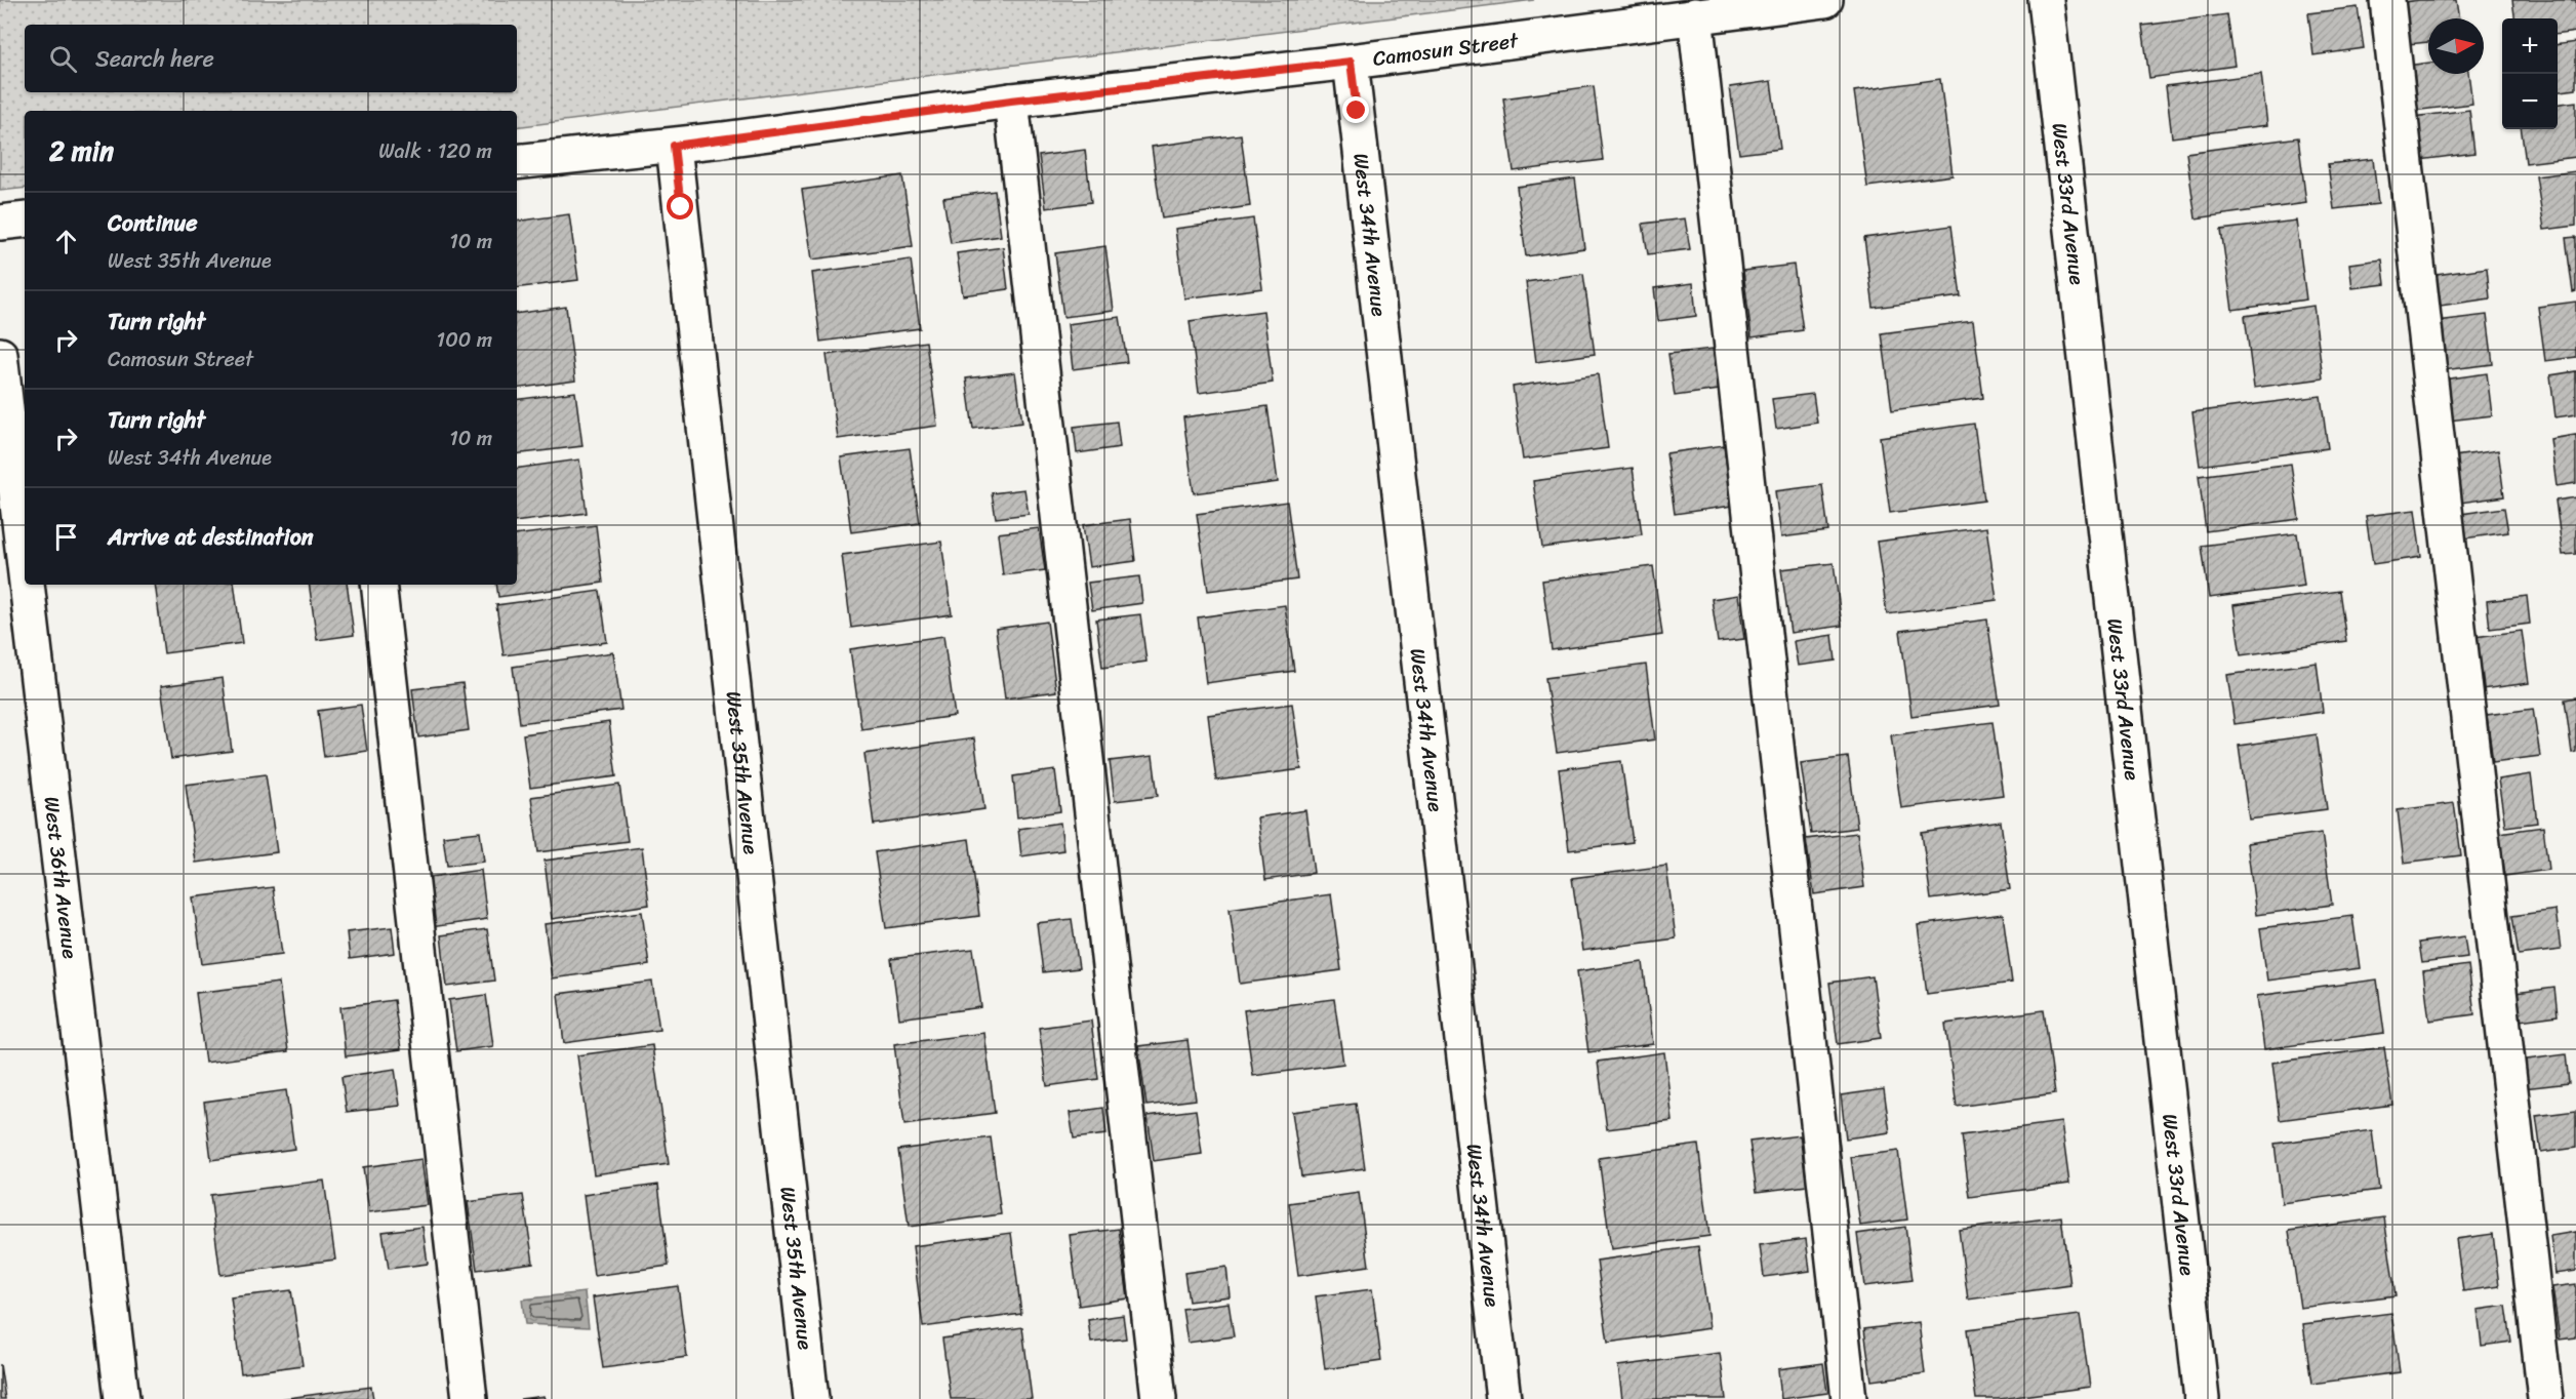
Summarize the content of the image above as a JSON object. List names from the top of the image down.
{
  "streets": {
    "street": [
      "Camosun Street",
      "West 33rd Avenue",
      "West 34th Avenue",
      "West 35th Avenue",
      "West 36th Avenue"
    ]
  },
  "crossings": [
    ["Camosun Street", "West 34th Avenue"],
    ["Camosun Street", "West 35th Avenue"]
  ],
  "north": "right",
  "page": {
    "map_buttons": ["+", "−"],
    "search": "Search here",
    "heading": ["2 min", "Walk · 120 m"],
    "list": [
      ["Continue", "West 35th Avenue", "10 m"],
      ["Turn right", "Camosun Street", "100 m"],
      ["Turn right", "West 34th Avenue", "10 m"],
      "Arrive at destination"
    ]
  }
}
